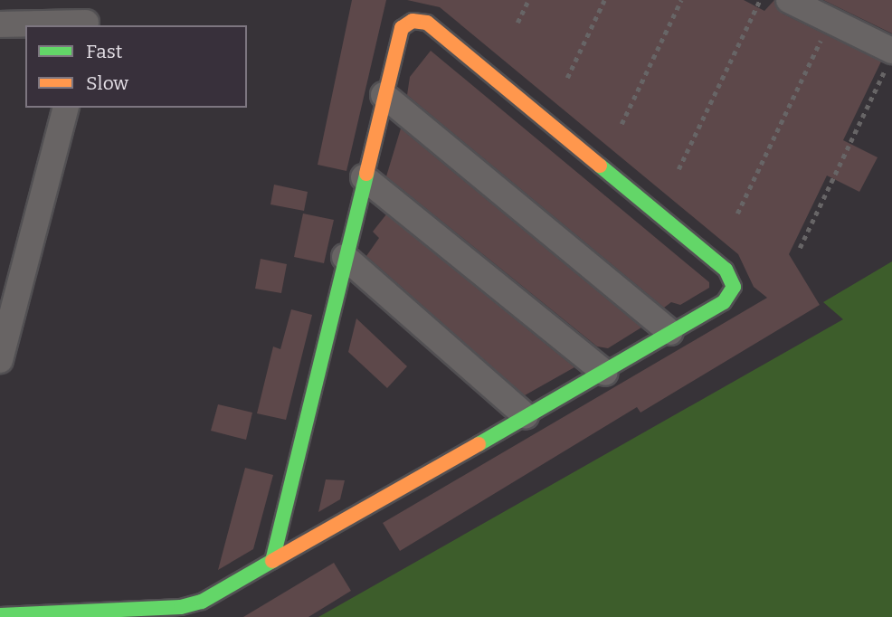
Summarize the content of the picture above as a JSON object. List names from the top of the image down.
{
  "legend": ["Fast", "Slow"]
}
